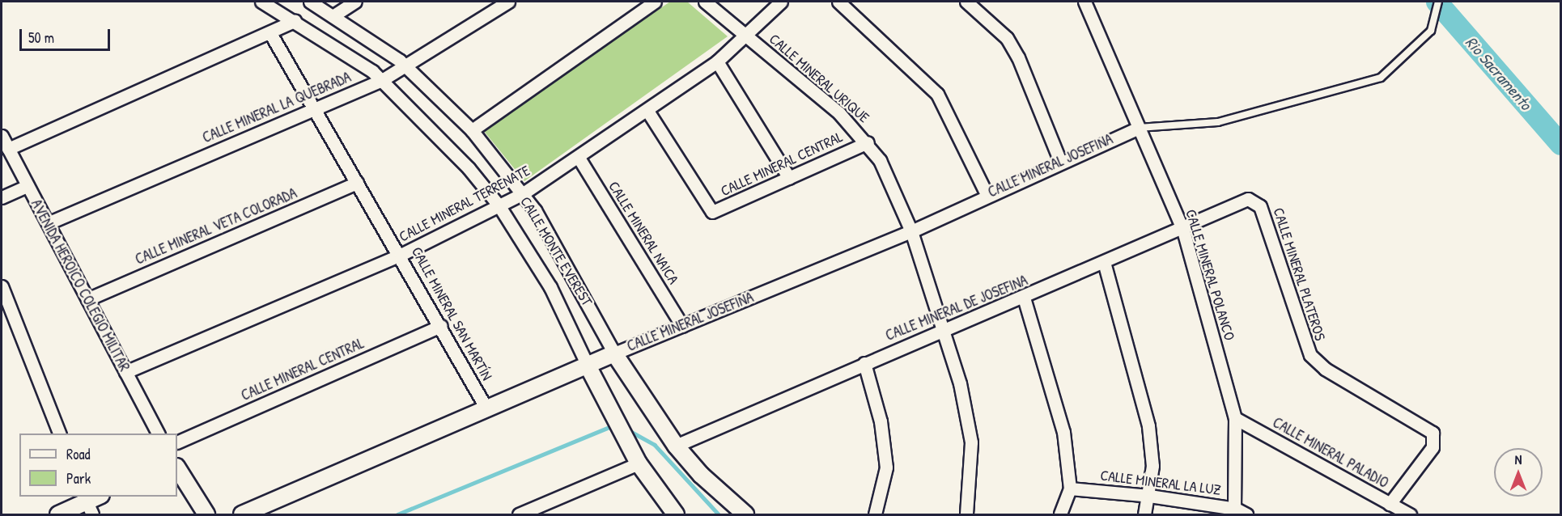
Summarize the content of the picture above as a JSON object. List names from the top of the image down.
{
  "streets": {
    "street": [
      "CALLE MINERAL URIQUE",
      "CALLE MINERAL LA QUEBRADA",
      "CALLE MINERAL CENTRAL",
      "CALLE MINERAL JOSEFINA",
      "CALLE MINERAL TERRENATE",
      "CALLE MINERAL VETA COLORADA",
      "CALLE MINERAL NAICA",
      "CALLE MONTE EVEREST",
      "CALLE MINERAL PLATEROS",
      "CALLE MINERAL POLANCO",
      "AVENIDA HEROICO COLEGIO MILITAR",
      "CALLE MINERAL DE JOSEFINA",
      "CALLE MINERAL SAN MARTÍN",
      "CALLE MINERAL PALADIO",
      "CALLE MINERAL LA LUZ"
    ]
  },
  "crossings": [
    ["CALLE MINERAL URIQUE", "CALLE MINERAL CENTRAL"],
    ["CALLE MINERAL URIQUE", "CALLE MINERAL JOSEFINA"],
    ["CALLE MINERAL URIQUE", "CALLE MINERAL TERRENATE"],
    ["CALLE MINERAL URIQUE", "CALLE MINERAL DE JOSEFINA"],
    ["CALLE MINERAL LA QUEBRADA", "CALLE MONTE EVEREST"],
    ["CALLE MINERAL LA QUEBRADA", "AVENIDA HEROICO COLEGIO MILITAR"],
    ["CALLE MINERAL LA QUEBRADA", "CALLE MINERAL SAN MARTÍN"],
    ["CALLE MINERAL CENTRAL", "CALLE MINERAL TERRENATE"],
    ["CALLE MINERAL CENTRAL", "CALLE MINERAL SAN MARTÍN"],
    ["CALLE MINERAL JOSEFINA", "CALLE MINERAL NAICA"],
    ["CALLE MINERAL JOSEFINA", "CALLE MONTE EVEREST"],
    ["CALLE MINERAL JOSEFINA", "CALLE MINERAL POLANCO"],
    ["CALLE MINERAL JOSEFINA", "CALLE MINERAL SAN MARTÍN"],
    ["CALLE MINERAL TERRENATE", "CALLE MINERAL NAICA"],
    ["CALLE MINERAL TERRENATE", "CALLE MONTE EVEREST"],
    ["CALLE MINERAL TERRENATE", "AVENIDA HEROICO COLEGIO MILITAR"],
    ["CALLE MINERAL TERRENATE", "CALLE MINERAL SAN MARTÍN"],
    ["CALLE MINERAL VETA COLORADA", "AVENIDA HEROICO COLEGIO MILITAR"],
    ["CALLE MINERAL VETA COLORADA", "CALLE MINERAL SAN MARTÍN"],
    ["CALLE MONTE EVEREST", "CALLE MINERAL DE JOSEFINA"],
    ["CALLE MINERAL PLATEROS", "CALLE MINERAL DE JOSEFINA"],
    ["CALLE MINERAL PLATEROS", "CALLE MINERAL PALADIO"],
    ["CALLE MINERAL POLANCO", "CALLE MINERAL DE JOSEFINA"],
    ["CALLE MINERAL POLANCO", "CALLE MINERAL PALADIO"],
    ["CALLE MINERAL POLANCO", "CALLE MINERAL LA LUZ"]
  ],
  "water": ["Rio Sacramento"],
  "legend": ["Road", "Park"],
  "scale_bar": "50 m",
  "north": "top"
}
